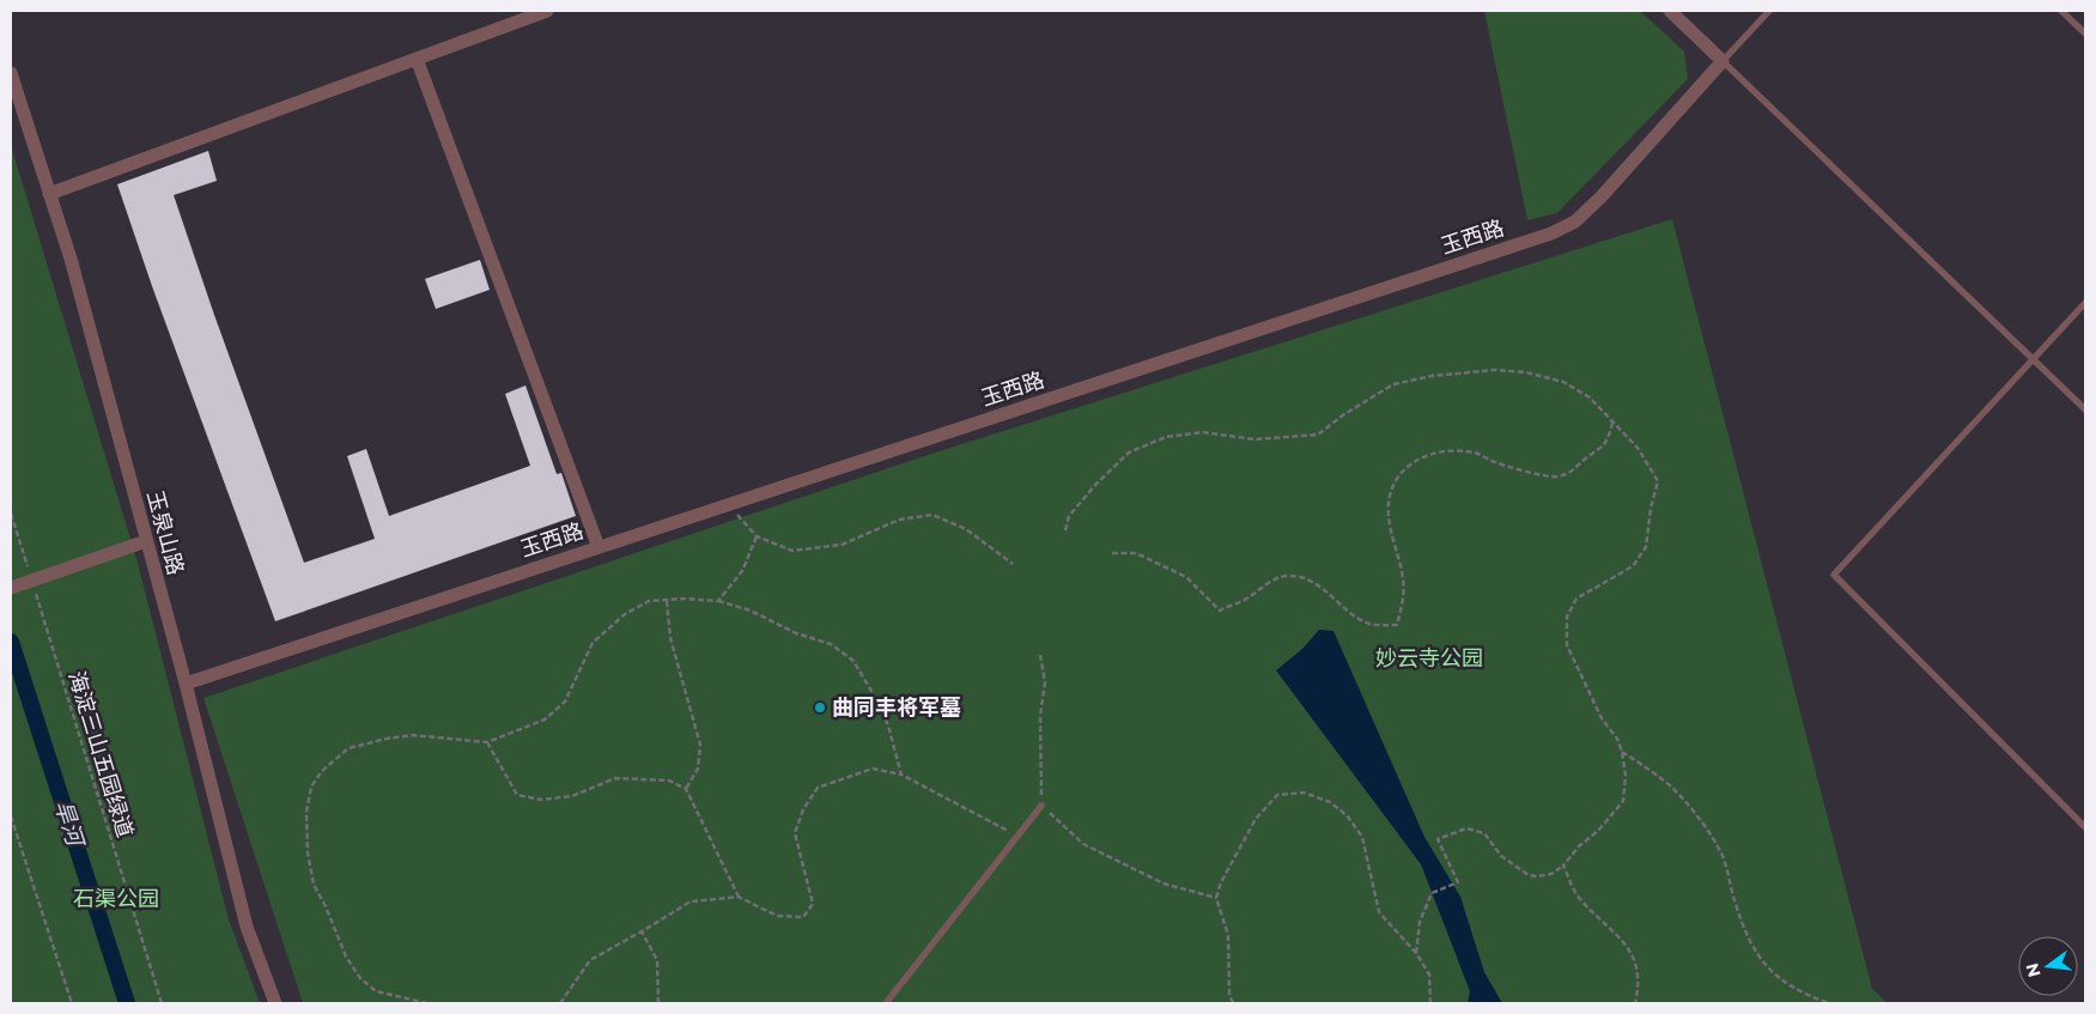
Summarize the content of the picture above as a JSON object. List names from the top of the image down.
{
  "streets": {
    "street": ["玉西路", "玉泉山路"],
    "path": ["海淀三山五园绿道"]
  },
  "crossings": [
    ["玉西路", "玉泉山路"]
  ],
  "water": ["旱河"],
  "parks": ["妙云寺公园", "石渠公园"],
  "places": ["曲同丰将军墓"],
  "north": "left"
}
